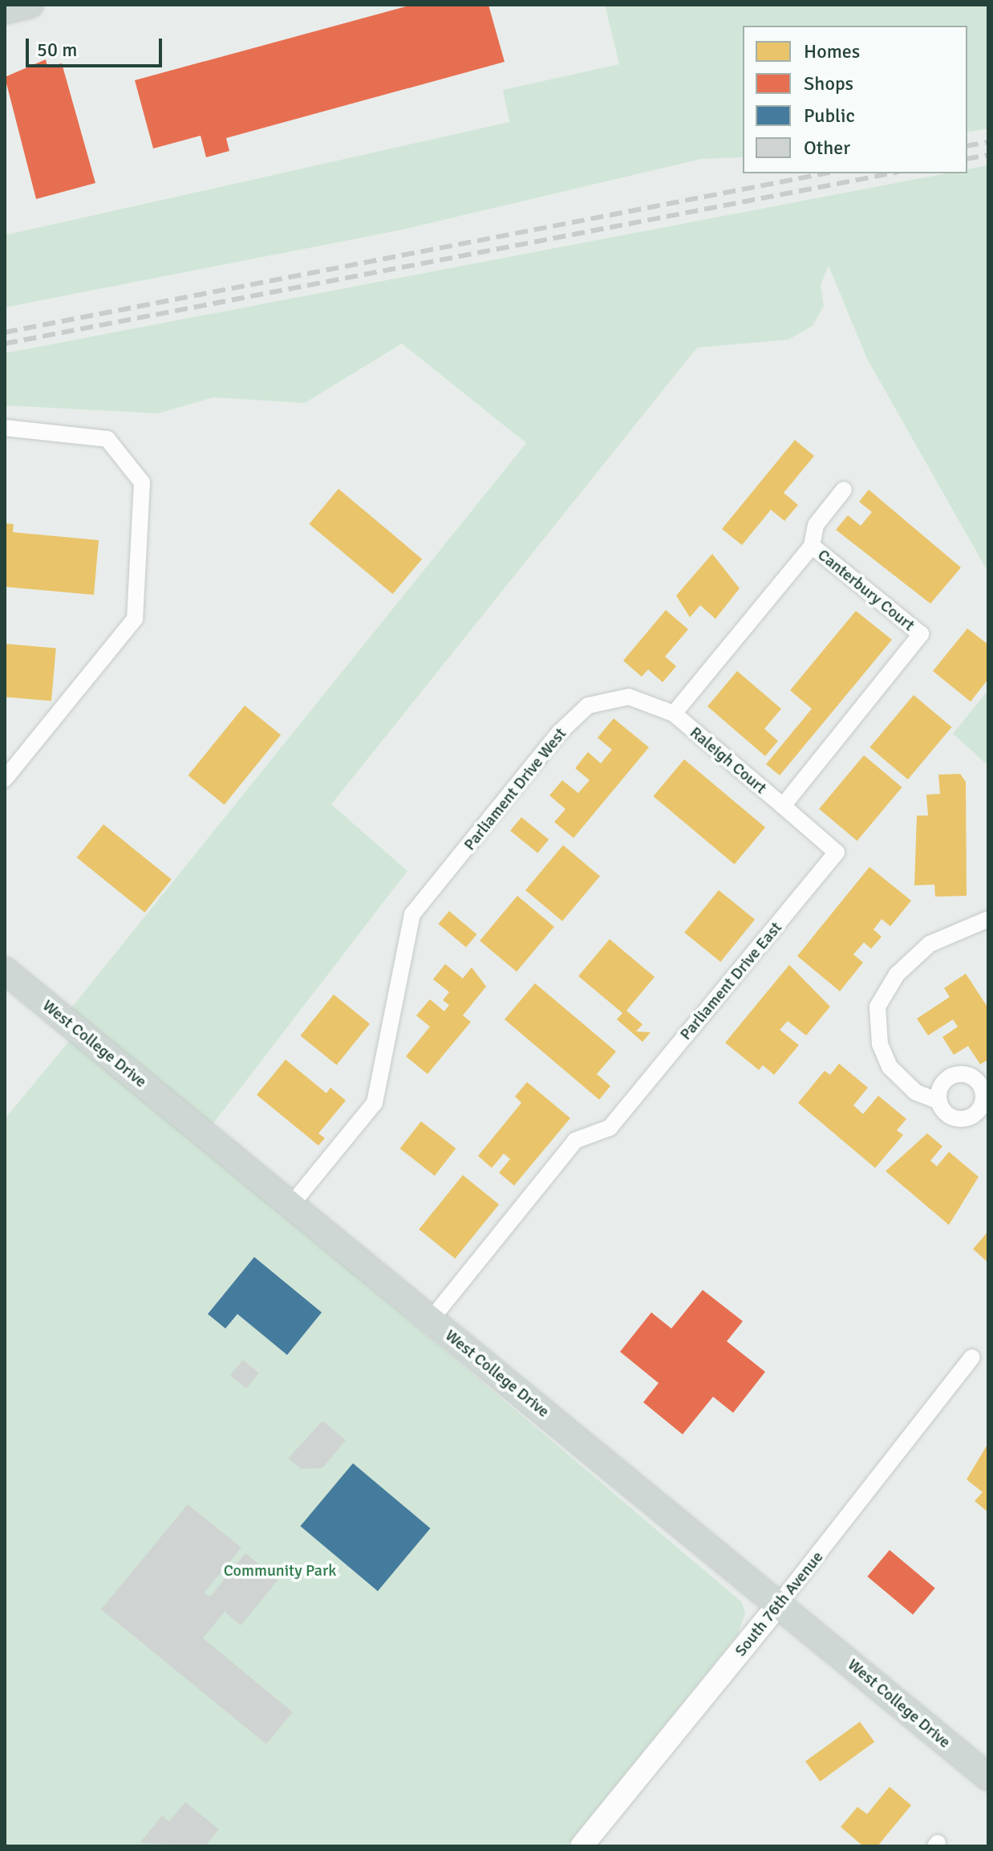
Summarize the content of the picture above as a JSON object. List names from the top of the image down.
{
  "streets": {
    "main road": ["West College Drive"],
    "street": [
      "Canterbury Court",
      "Raleigh Court",
      "Parliament Drive West",
      "Parliament Drive East",
      "South 76th Avenue"
    ]
  },
  "crossings": [
    ["Canterbury Court", "Raleigh Court"],
    ["Canterbury Court", "Parliament Drive East"],
    ["Raleigh Court", "Parliament Drive West"],
    ["Raleigh Court", "Parliament Drive East"],
    ["Parliament Drive West", "West College Drive"],
    ["Parliament Drive East", "West College Drive"],
    ["West College Drive", "South 76th Avenue"]
  ],
  "parks": ["Community Park"],
  "legend": [
    "Homes",
    "Shops",
    "Public",
    "Other"
  ],
  "scale_bar": "50 m"
}
